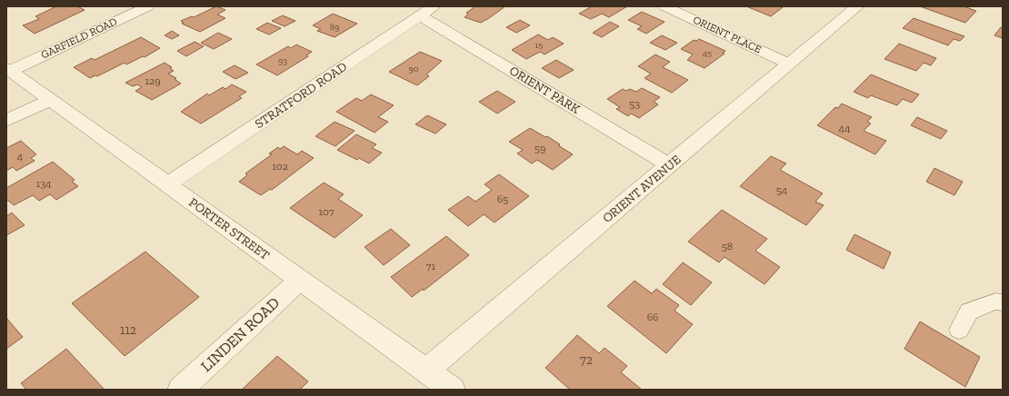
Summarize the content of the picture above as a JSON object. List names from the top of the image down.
{
  "streets": {
    "street": [
      "ORIENT PLACE",
      "GARFIELD ROAD",
      "ORIENT PARK",
      "STRATFORD ROAD",
      "ORIENT AVENUE",
      "PORTER STREET",
      "LINDEN ROAD"
    ]
  },
  "crossings": [
    ["ORIENT PLACE", "ORIENT AVENUE"],
    ["GARFIELD ROAD", "PORTER STREET"],
    ["ORIENT PARK", "STRATFORD ROAD"],
    ["ORIENT PARK", "ORIENT AVENUE"],
    ["STRATFORD ROAD", "PORTER STREET"],
    ["ORIENT AVENUE", "PORTER STREET"],
    ["PORTER STREET", "LINDEN ROAD"]
  ],
  "house_numbers": [
    "89",
    "15",
    "45",
    "93",
    "90",
    "129",
    "53",
    "44",
    "59",
    "4",
    "102",
    "134",
    "54",
    "65",
    "107",
    "58",
    "71",
    "66",
    "112",
    "72"
  ]
}
